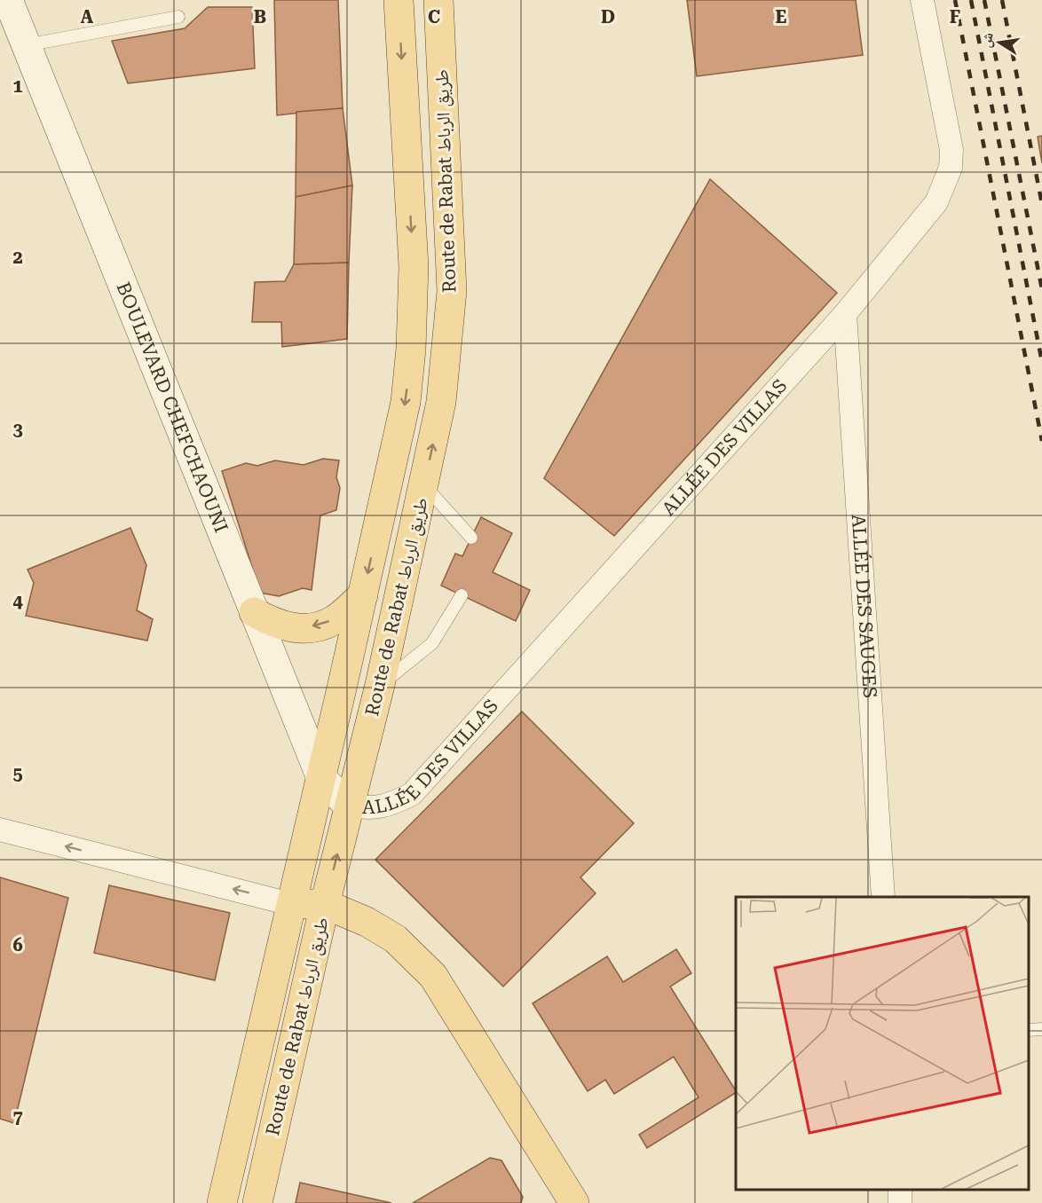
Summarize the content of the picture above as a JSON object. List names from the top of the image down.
{
  "streets": {
    "main road": ["Route de Rabat طريق الرباط"],
    "street": ["BOULEVARD CHEFCHAOUNI", "ALLÉE DES VILLAS", "ALLÉE DES SAUGES"]
  },
  "crossings": [
    ["Route de Rabat طريق الرباط", "BOULEVARD CHEFCHAOUNI"],
    ["Route de Rabat طريق الرباط", "ALLÉE DES VILLAS"],
    ["BOULEVARD CHEFCHAOUNI", "ALLÉE DES VILLAS"],
    ["ALLÉE DES VILLAS", "ALLÉE DES SAUGES"]
  ],
  "north": "left",
  "grid": {
    "columns": [
      "A",
      "B",
      "C",
      "D",
      "E",
      "F"
    ],
    "rows": [
      "1",
      "2",
      "3",
      "4",
      "5",
      "6",
      "7"
    ]
  }
}
